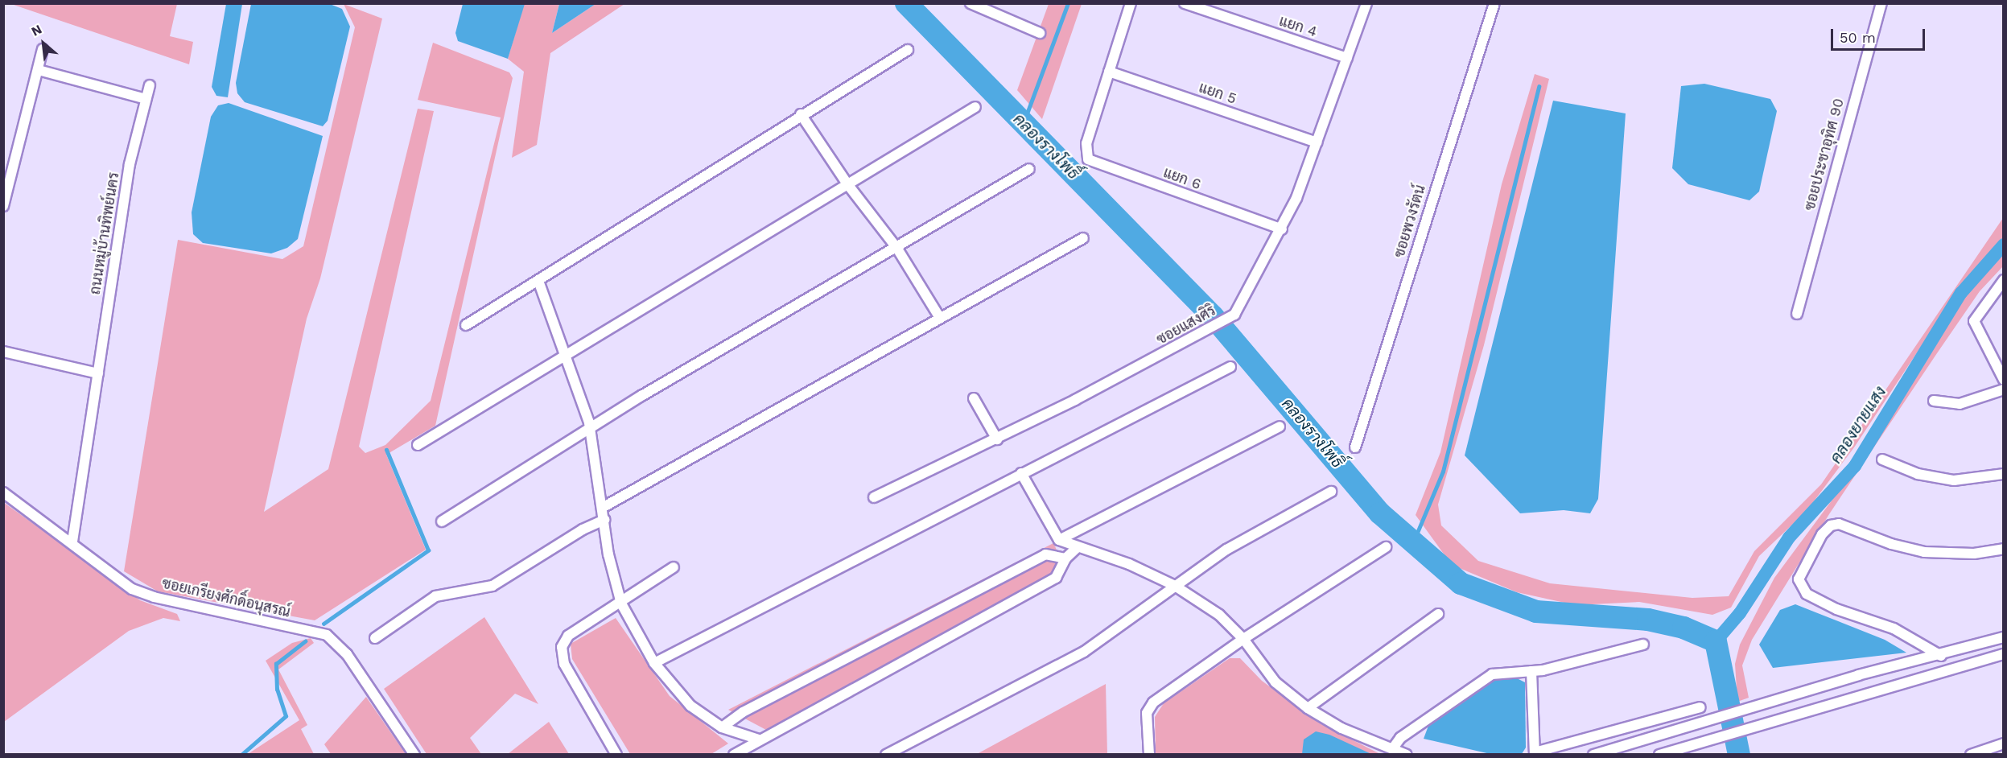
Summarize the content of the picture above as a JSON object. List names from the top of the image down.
{
  "streets": {
    "street": [
      "แยก 4",
      "แยก 5",
      "ซอยประชาอุทิศ 90",
      "แยก 6",
      "ซอยพวงรัตน์",
      "ถนนหมู่บ้านทิพย์นคร",
      "ซอยแสงศิริ",
      "ซอยเกรียงศักดิ์อนุสรณ์"
    ]
  },
  "crossings": [
    ["แยก 4", "ซอยแสงศิริ"],
    ["แยก 5", "แยก 6"],
    ["แยก 5", "ซอยแสงศิริ"],
    ["แยก 6", "ซอยแสงศิริ"],
    ["ถนนหมู่บ้านทิพย์นคร", "ซอยเกรียงศักดิ์อนุสรณ์"]
  ],
  "water": ["คลองรางโพธิ์", "คลองยายแสง"],
  "scale_bar": "50 m",
  "north": "top left"
}
